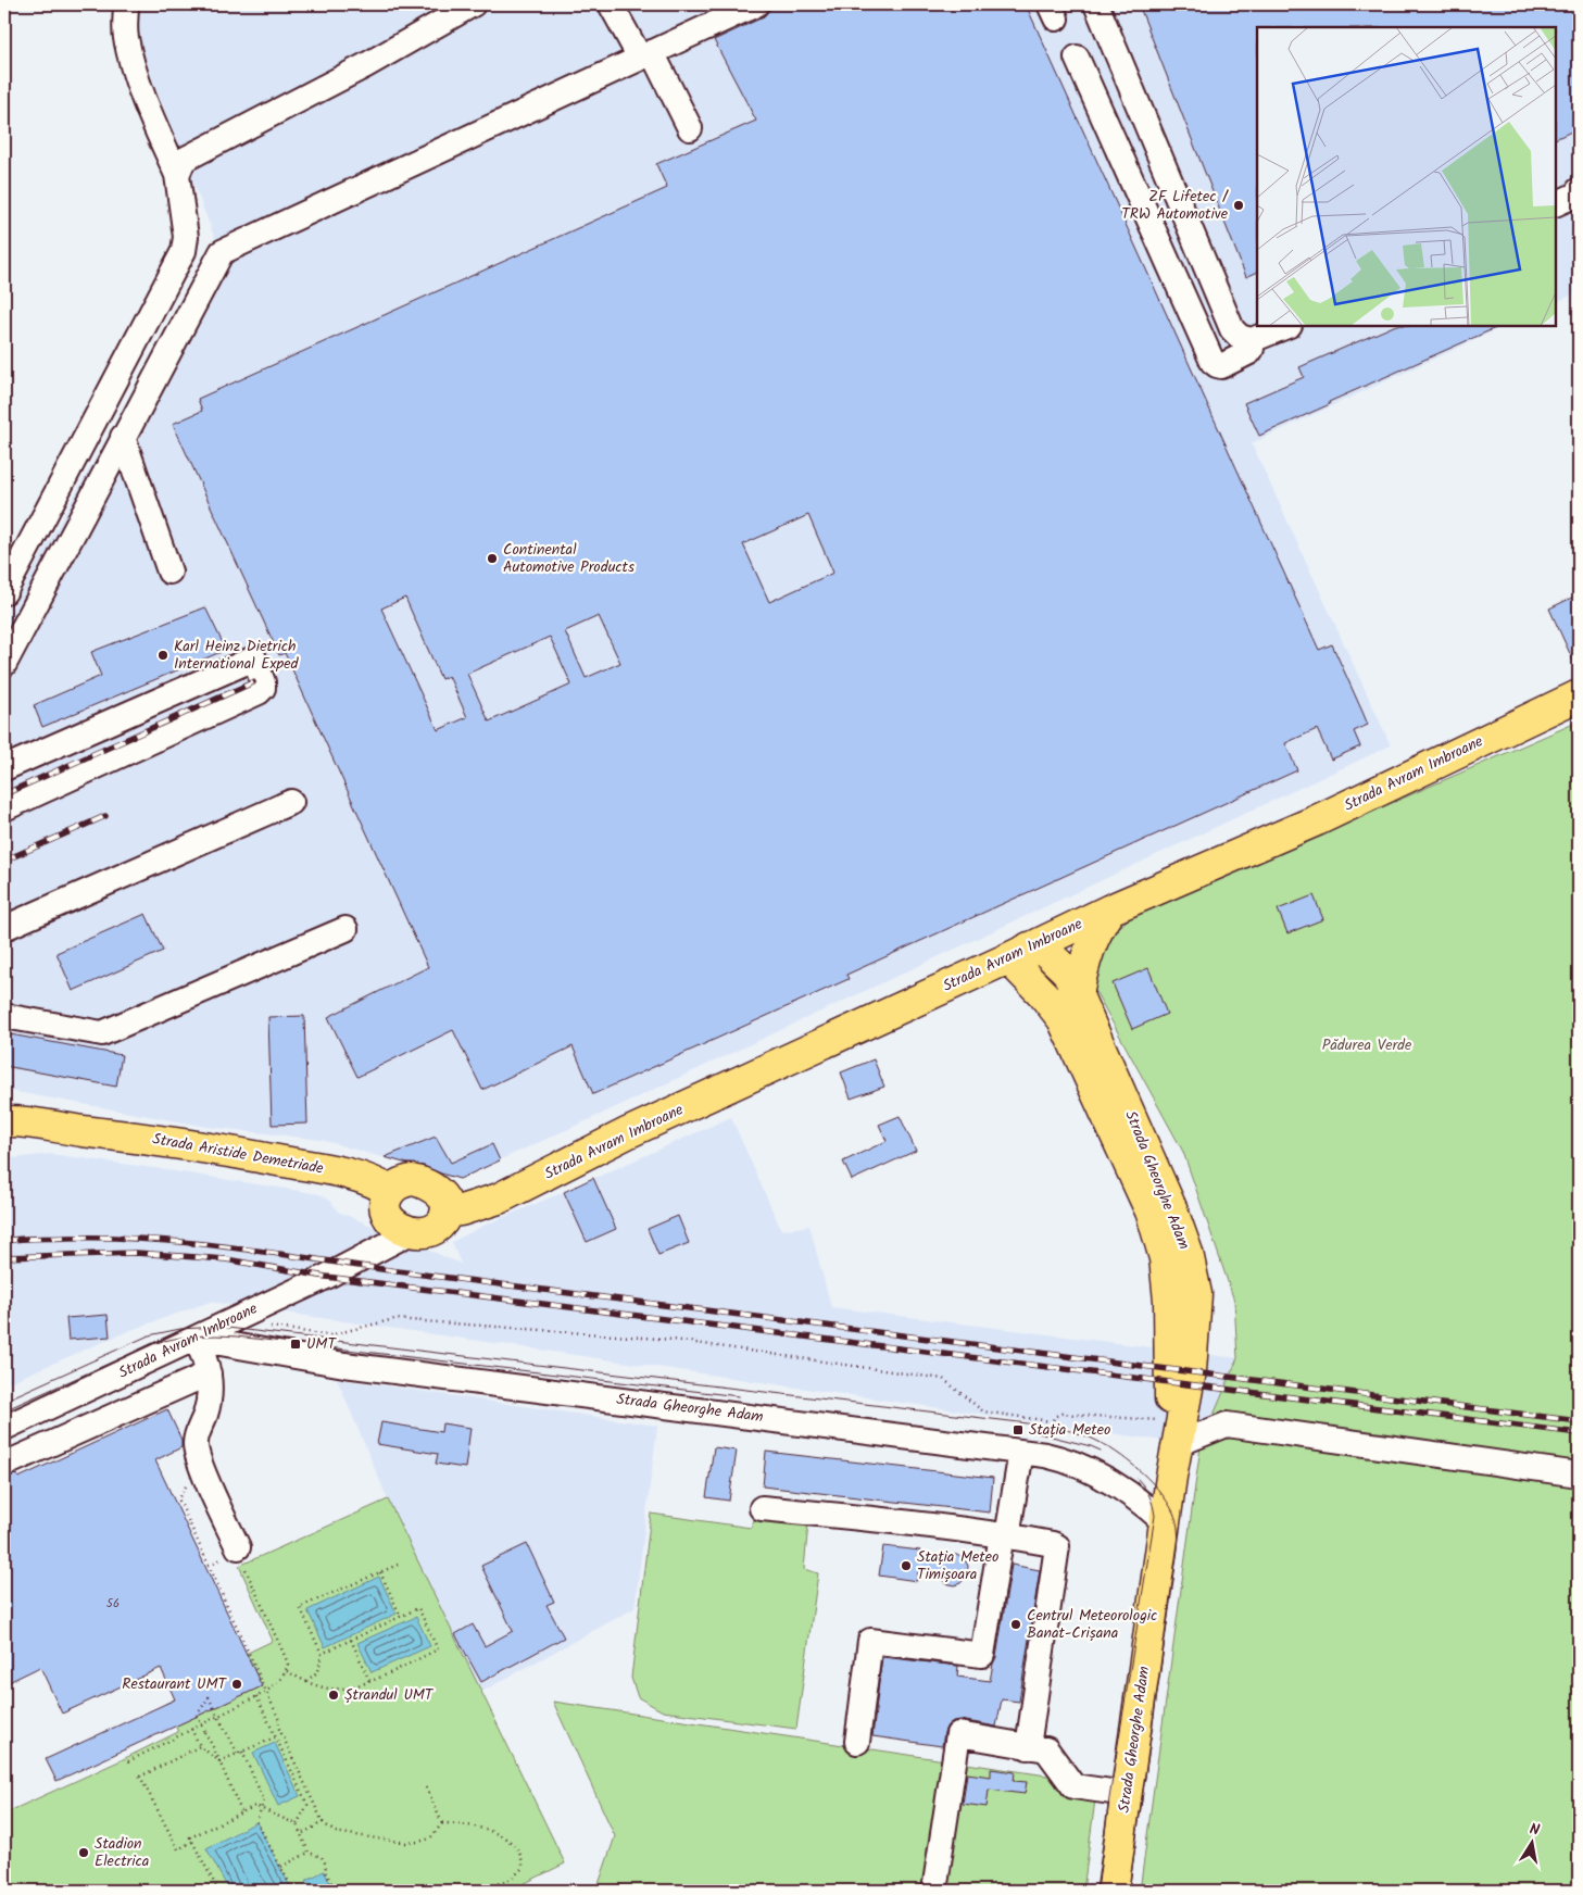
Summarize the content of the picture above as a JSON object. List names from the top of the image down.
{
  "streets": {
    "main road": ["Strada Avram Imbroane", "Strada Aristide Demetriade", "Strada Gheorghe Adam"]
  },
  "crossings": [
    ["Strada Avram Imbroane", "Strada Aristide Demetriade"],
    ["Strada Avram Imbroane", "Strada Gheorghe Adam"]
  ],
  "parks": ["Pădurea Verde"],
  "places": {
    "other": [
      "ZF Lifetec / TRW Automotive",
      "Continental Automotive Products",
      "Karl Heinz Dietrich International Exped",
      "Stația Meteo Timișoara",
      "Centrul Meteorologic Banat-Crișana",
      "Restaurant UMT",
      "Ștrandul UMT",
      "Stadion Electrica"
    ],
    "transit": ["UMT", "Stația Meteo"]
  },
  "house_numbers": ["56"],
  "north": "top"
}
